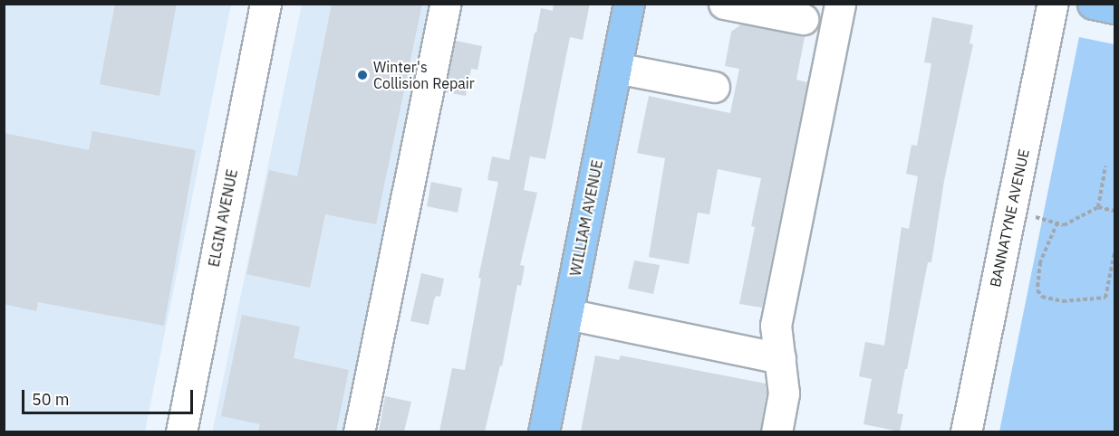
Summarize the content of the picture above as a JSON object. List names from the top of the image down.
{
  "streets": {
    "main road": ["WILLIAM AVENUE"],
    "street": ["ELGIN AVENUE", "BANNATYNE AVENUE"]
  },
  "places": ["Winter's Collision Repair"],
  "scale_bar": "50 m"
}
